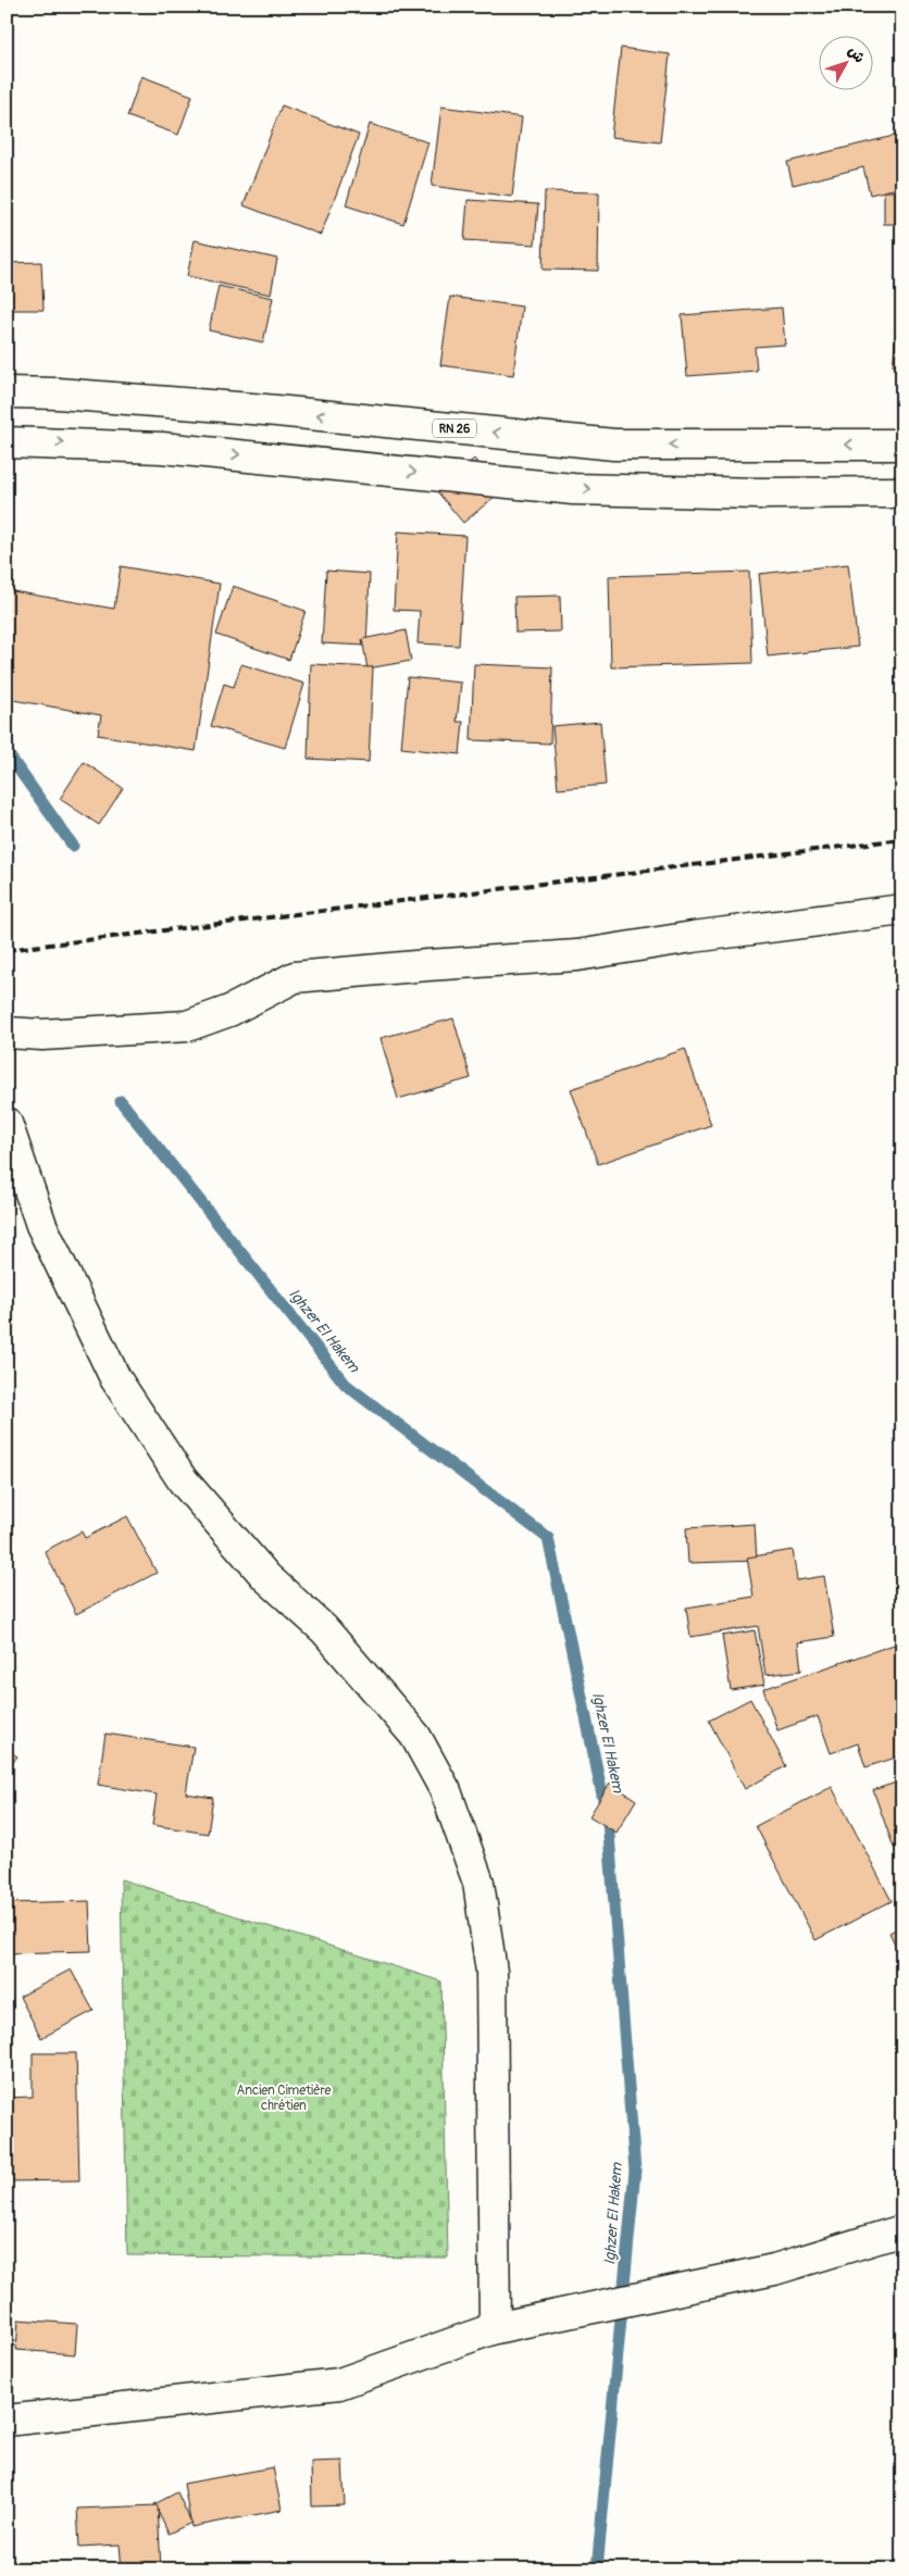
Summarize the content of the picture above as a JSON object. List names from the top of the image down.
{
  "streets": {
    "street": ["RN 26"]
  },
  "water": ["Ighzer El Hakem"],
  "parks": ["Ancien Cimetière chrétien"],
  "north": "top right"
}
